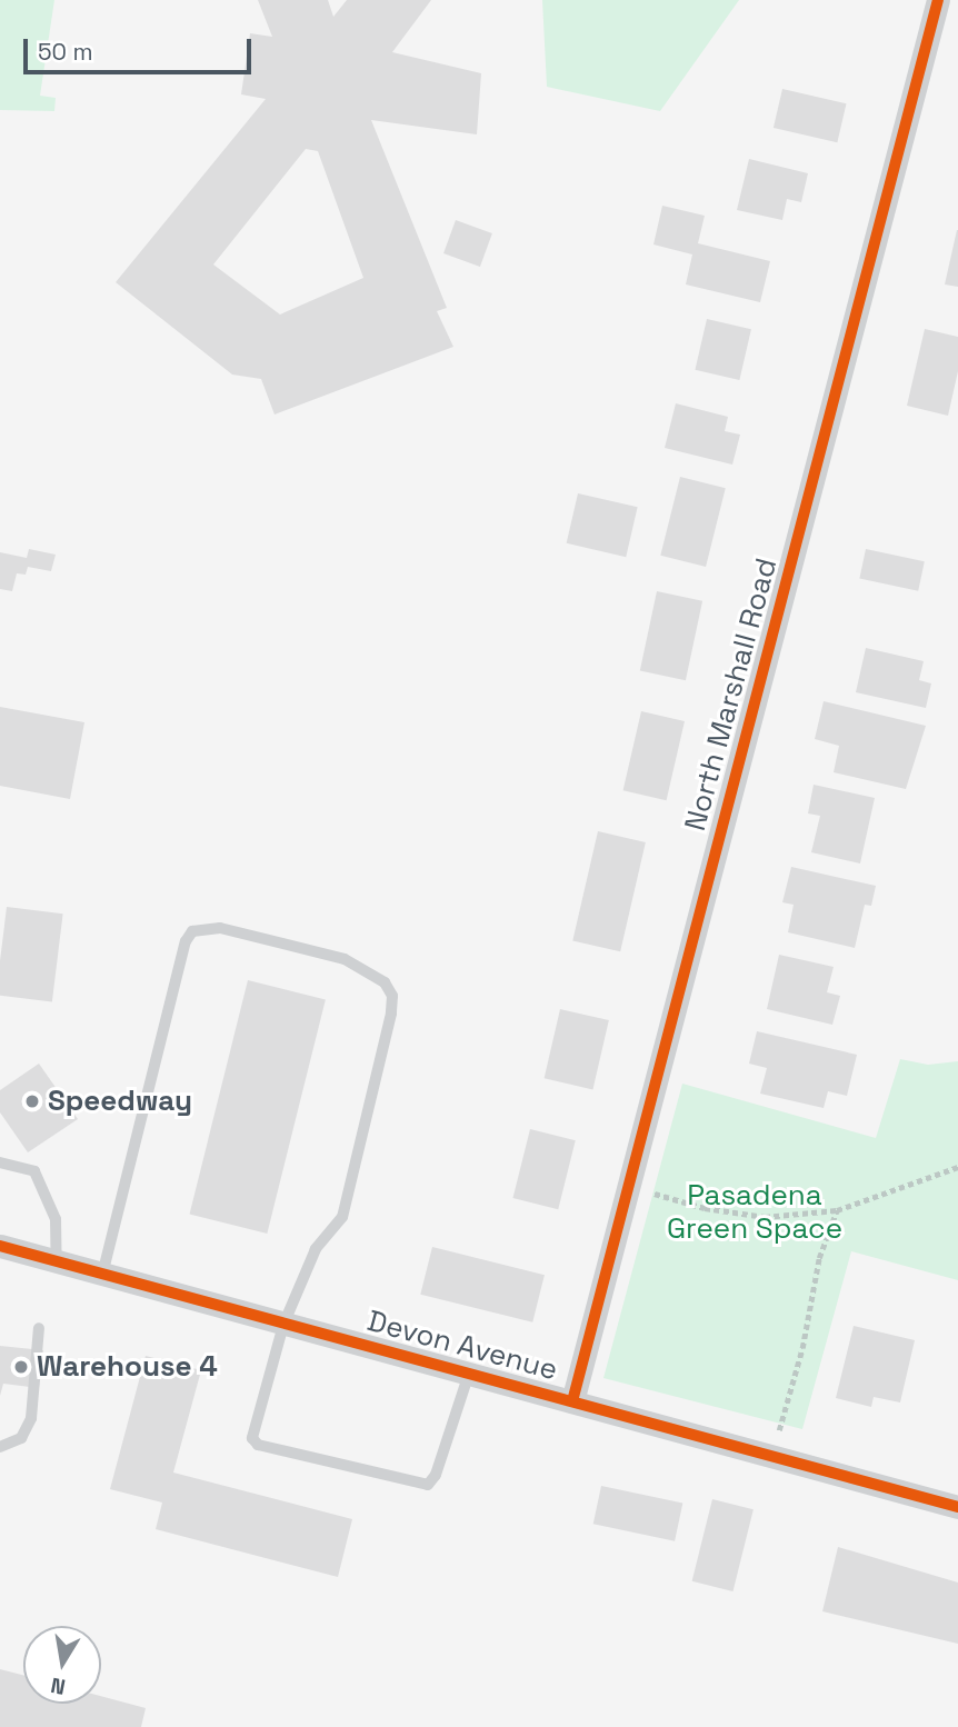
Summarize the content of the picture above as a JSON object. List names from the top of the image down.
{
  "streets": {
    "street": ["North Marshall Road", "Devon Avenue"]
  },
  "crossings": [
    ["North Marshall Road", "Devon Avenue"]
  ],
  "parks": ["Pasadena Green Space"],
  "places": ["Speedway", "Warehouse 4"],
  "scale_bar": "50 m",
  "north": "bottom"
}
